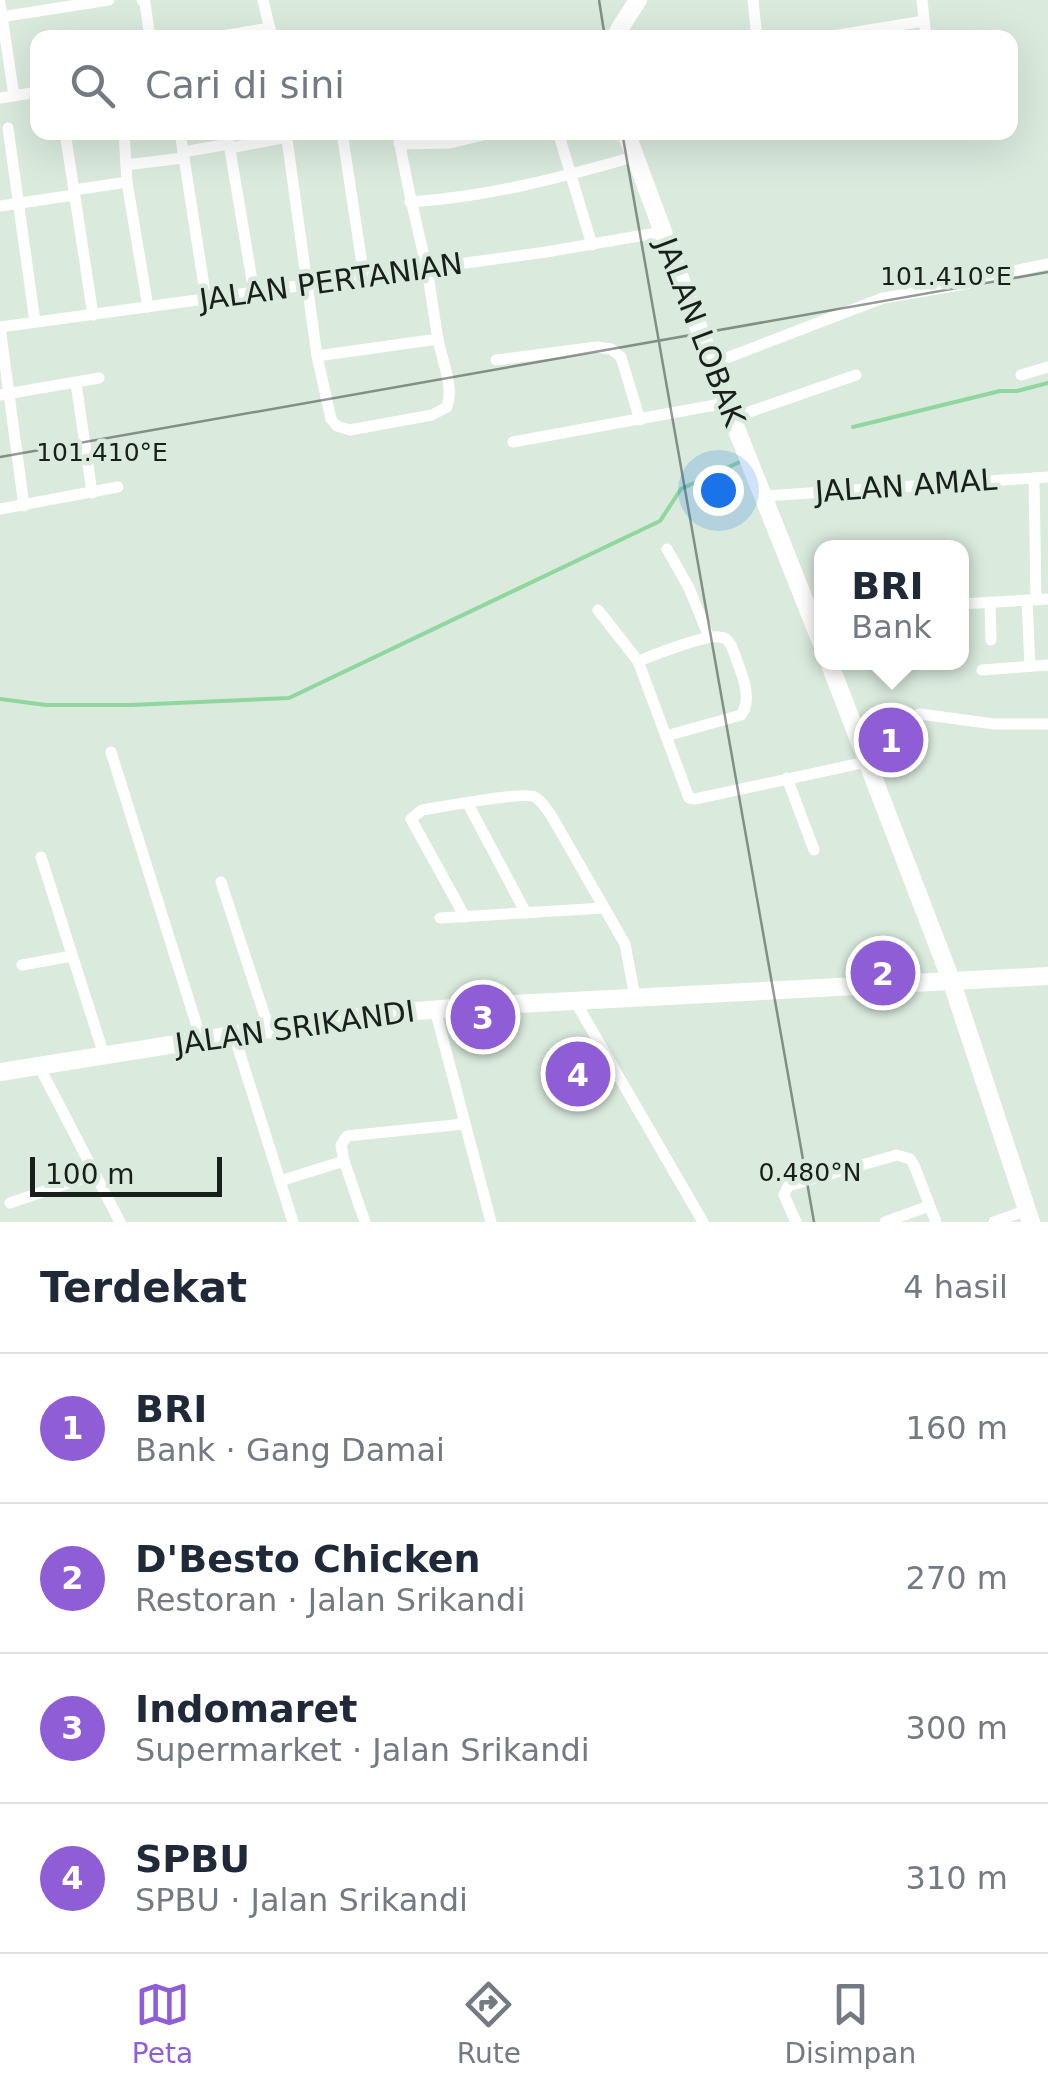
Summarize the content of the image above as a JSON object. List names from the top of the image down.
{
  "streets": {
    "main road": ["JALAN LOBAK", "JALAN SRIKANDI"],
    "street": ["JALAN PERTANIAN", "JALAN AMAL"]
  },
  "crossings": [
    ["JALAN PERTANIAN", "JALAN LOBAK"],
    ["JALAN LOBAK", "JALAN AMAL"]
  ],
  "scale_bar": "100 m",
  "page": {
    "search": "Cari di sini",
    "popup": ["BRI", "Bank"],
    "pins": [
      "1",
      "2",
      "3",
      "4"
    ],
    "scale": "100 m",
    "heading": ["Terdekat", "4 hasil"],
    "list": [
      {
        "mark": "1",
        "name": "BRI",
        "note": "Bank · Gang Damai",
        "value": "160 m"
      },
      {
        "mark": "2",
        "name": "D'Besto Chicken",
        "note": "Restoran · Jalan Srikandi",
        "value": "270 m"
      },
      {
        "mark": "3",
        "name": "Indomaret",
        "note": "Supermarket · Jalan Srikandi",
        "value": "300 m"
      },
      {
        "mark": "4",
        "name": "SPBU",
        "note": "SPBU · Jalan Srikandi",
        "value": "310 m"
      }
    ],
    "nav": ["Peta", "Rute", "Disimpan"]
  },
  "coordinates": ["101.410°E", "0.480°N"]
}
